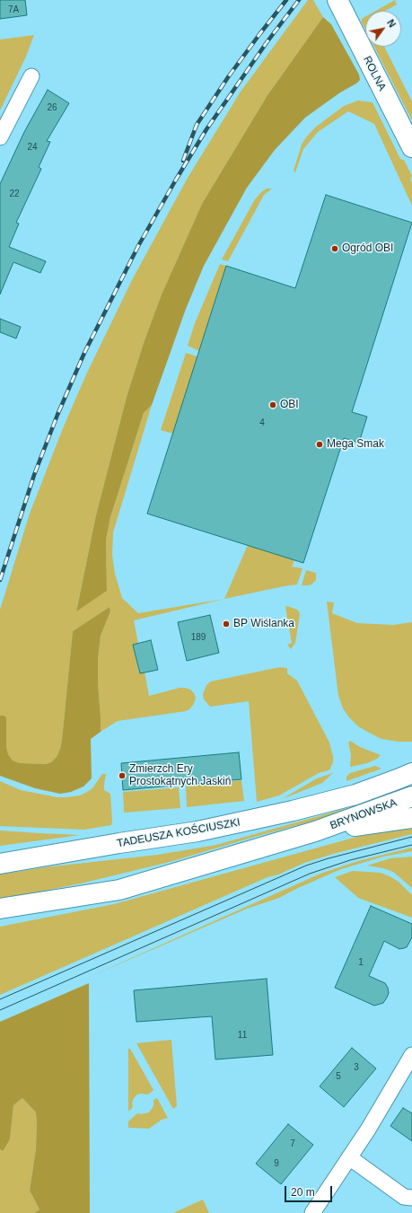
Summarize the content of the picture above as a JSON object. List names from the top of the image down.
{
  "streets": {
    "main road": ["ROLNA", "BRYNOWSKA", "TADEUSZA KOŚCIUSZKI"]
  },
  "crossings": [
    ["BRYNOWSKA", "TADEUSZA KOŚCIUSZKI"]
  ],
  "places": [
    "Ogród OBI",
    "OBI",
    "Mega Smak",
    "BP Wiślanka",
    "Zmierzch Ery Prostokątnych Jaskiń"
  ],
  "house_numbers": [
    "7A",
    "26",
    "24",
    "22",
    "4",
    "189",
    "1",
    "11",
    "3",
    "5",
    "7",
    "9"
  ],
  "scale_bar": "20 m",
  "north": "top right"
}
